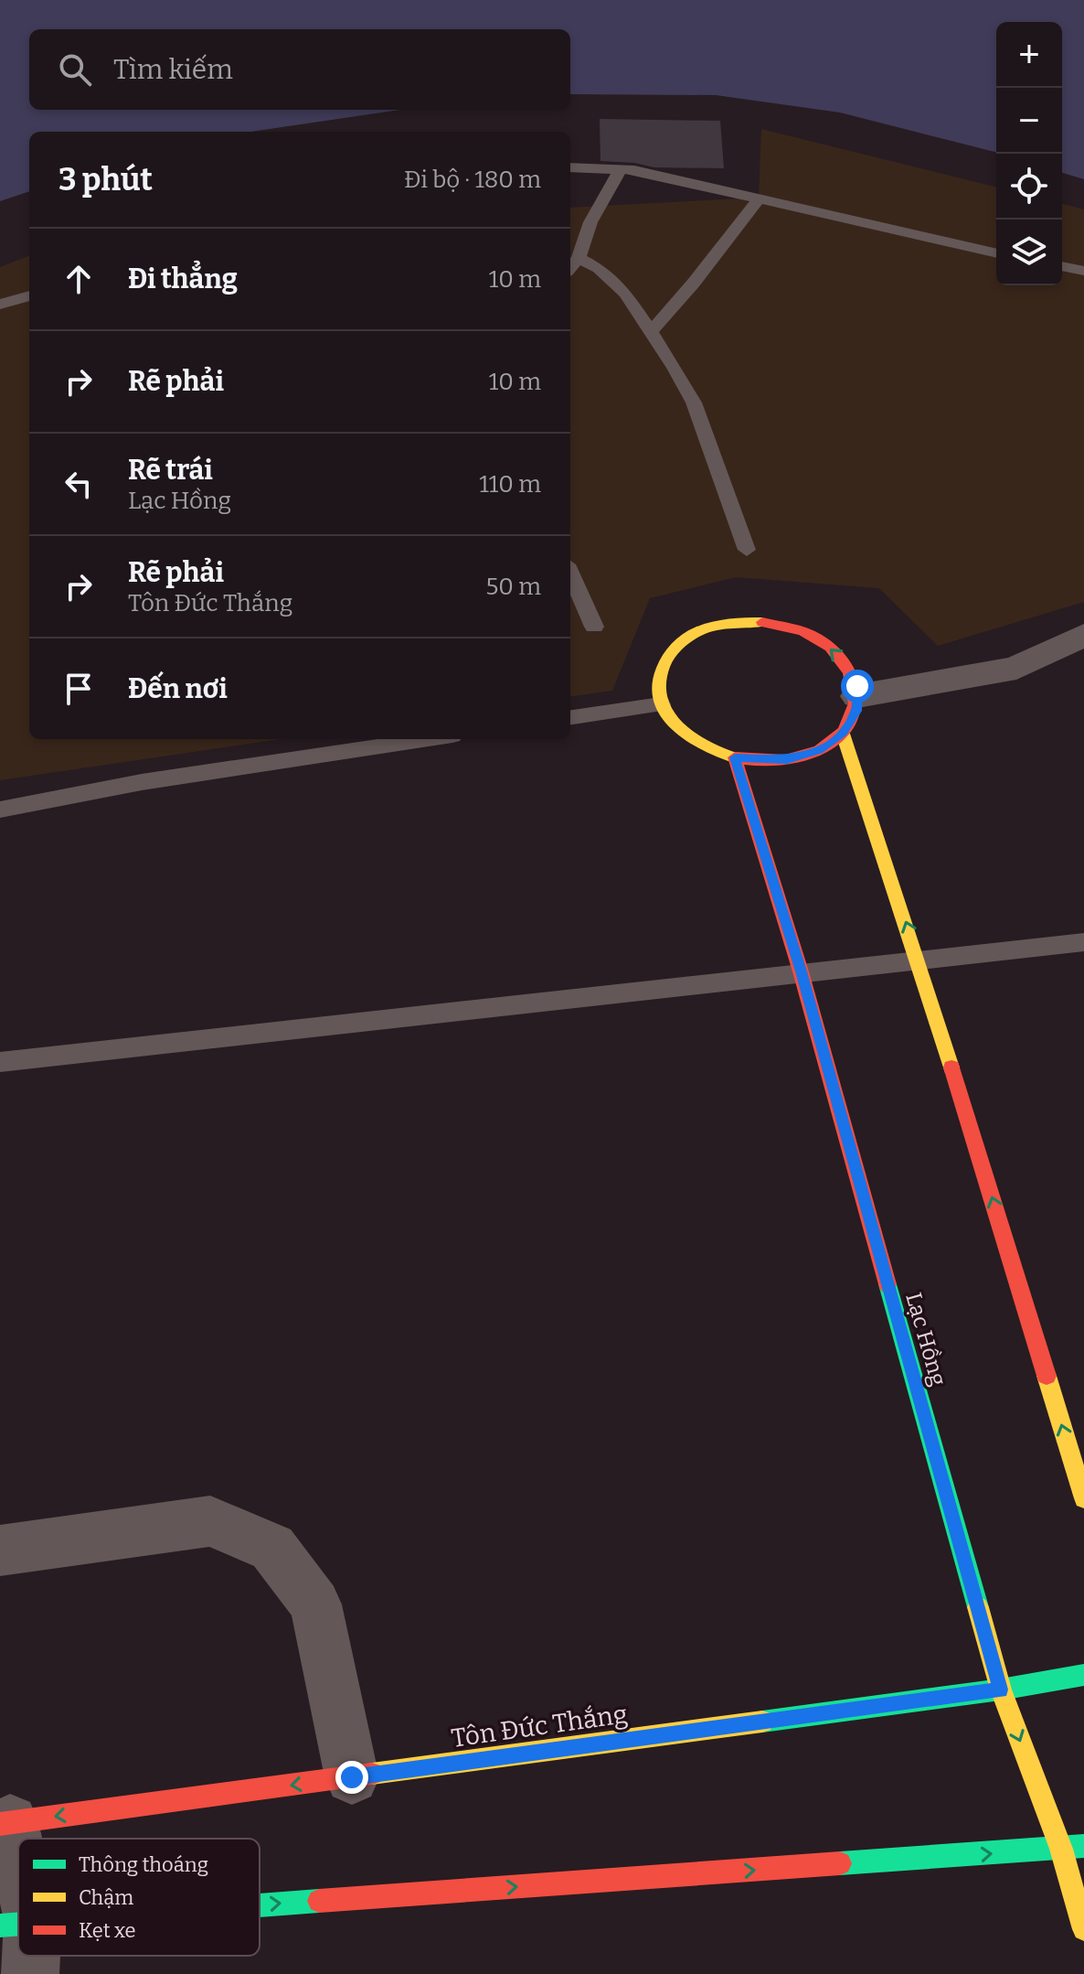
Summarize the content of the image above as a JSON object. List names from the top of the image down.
{
  "streets": {
    "street": ["Lạc Hồng", "Tôn Đức Thắng"]
  },
  "crossings": [
    ["Lạc Hồng", "Tôn Đức Thắng"]
  ],
  "legend": ["Thông thoáng", "Chậm", "Kẹt xe"],
  "page": {
    "map_buttons": ["+", "−"],
    "search": "Tìm kiếm",
    "heading": ["3 phút", "Đi bộ · 180 m"],
    "list": [
      ["Đi thẳng", "10 m"],
      ["Rẽ phải", "10 m"],
      ["Rẽ trái", "Lạc Hồng", "110 m"],
      ["Rẽ phải", "Tôn Đức Thắng", "50 m"],
      "Đến nơi"
    ]
  }
}
